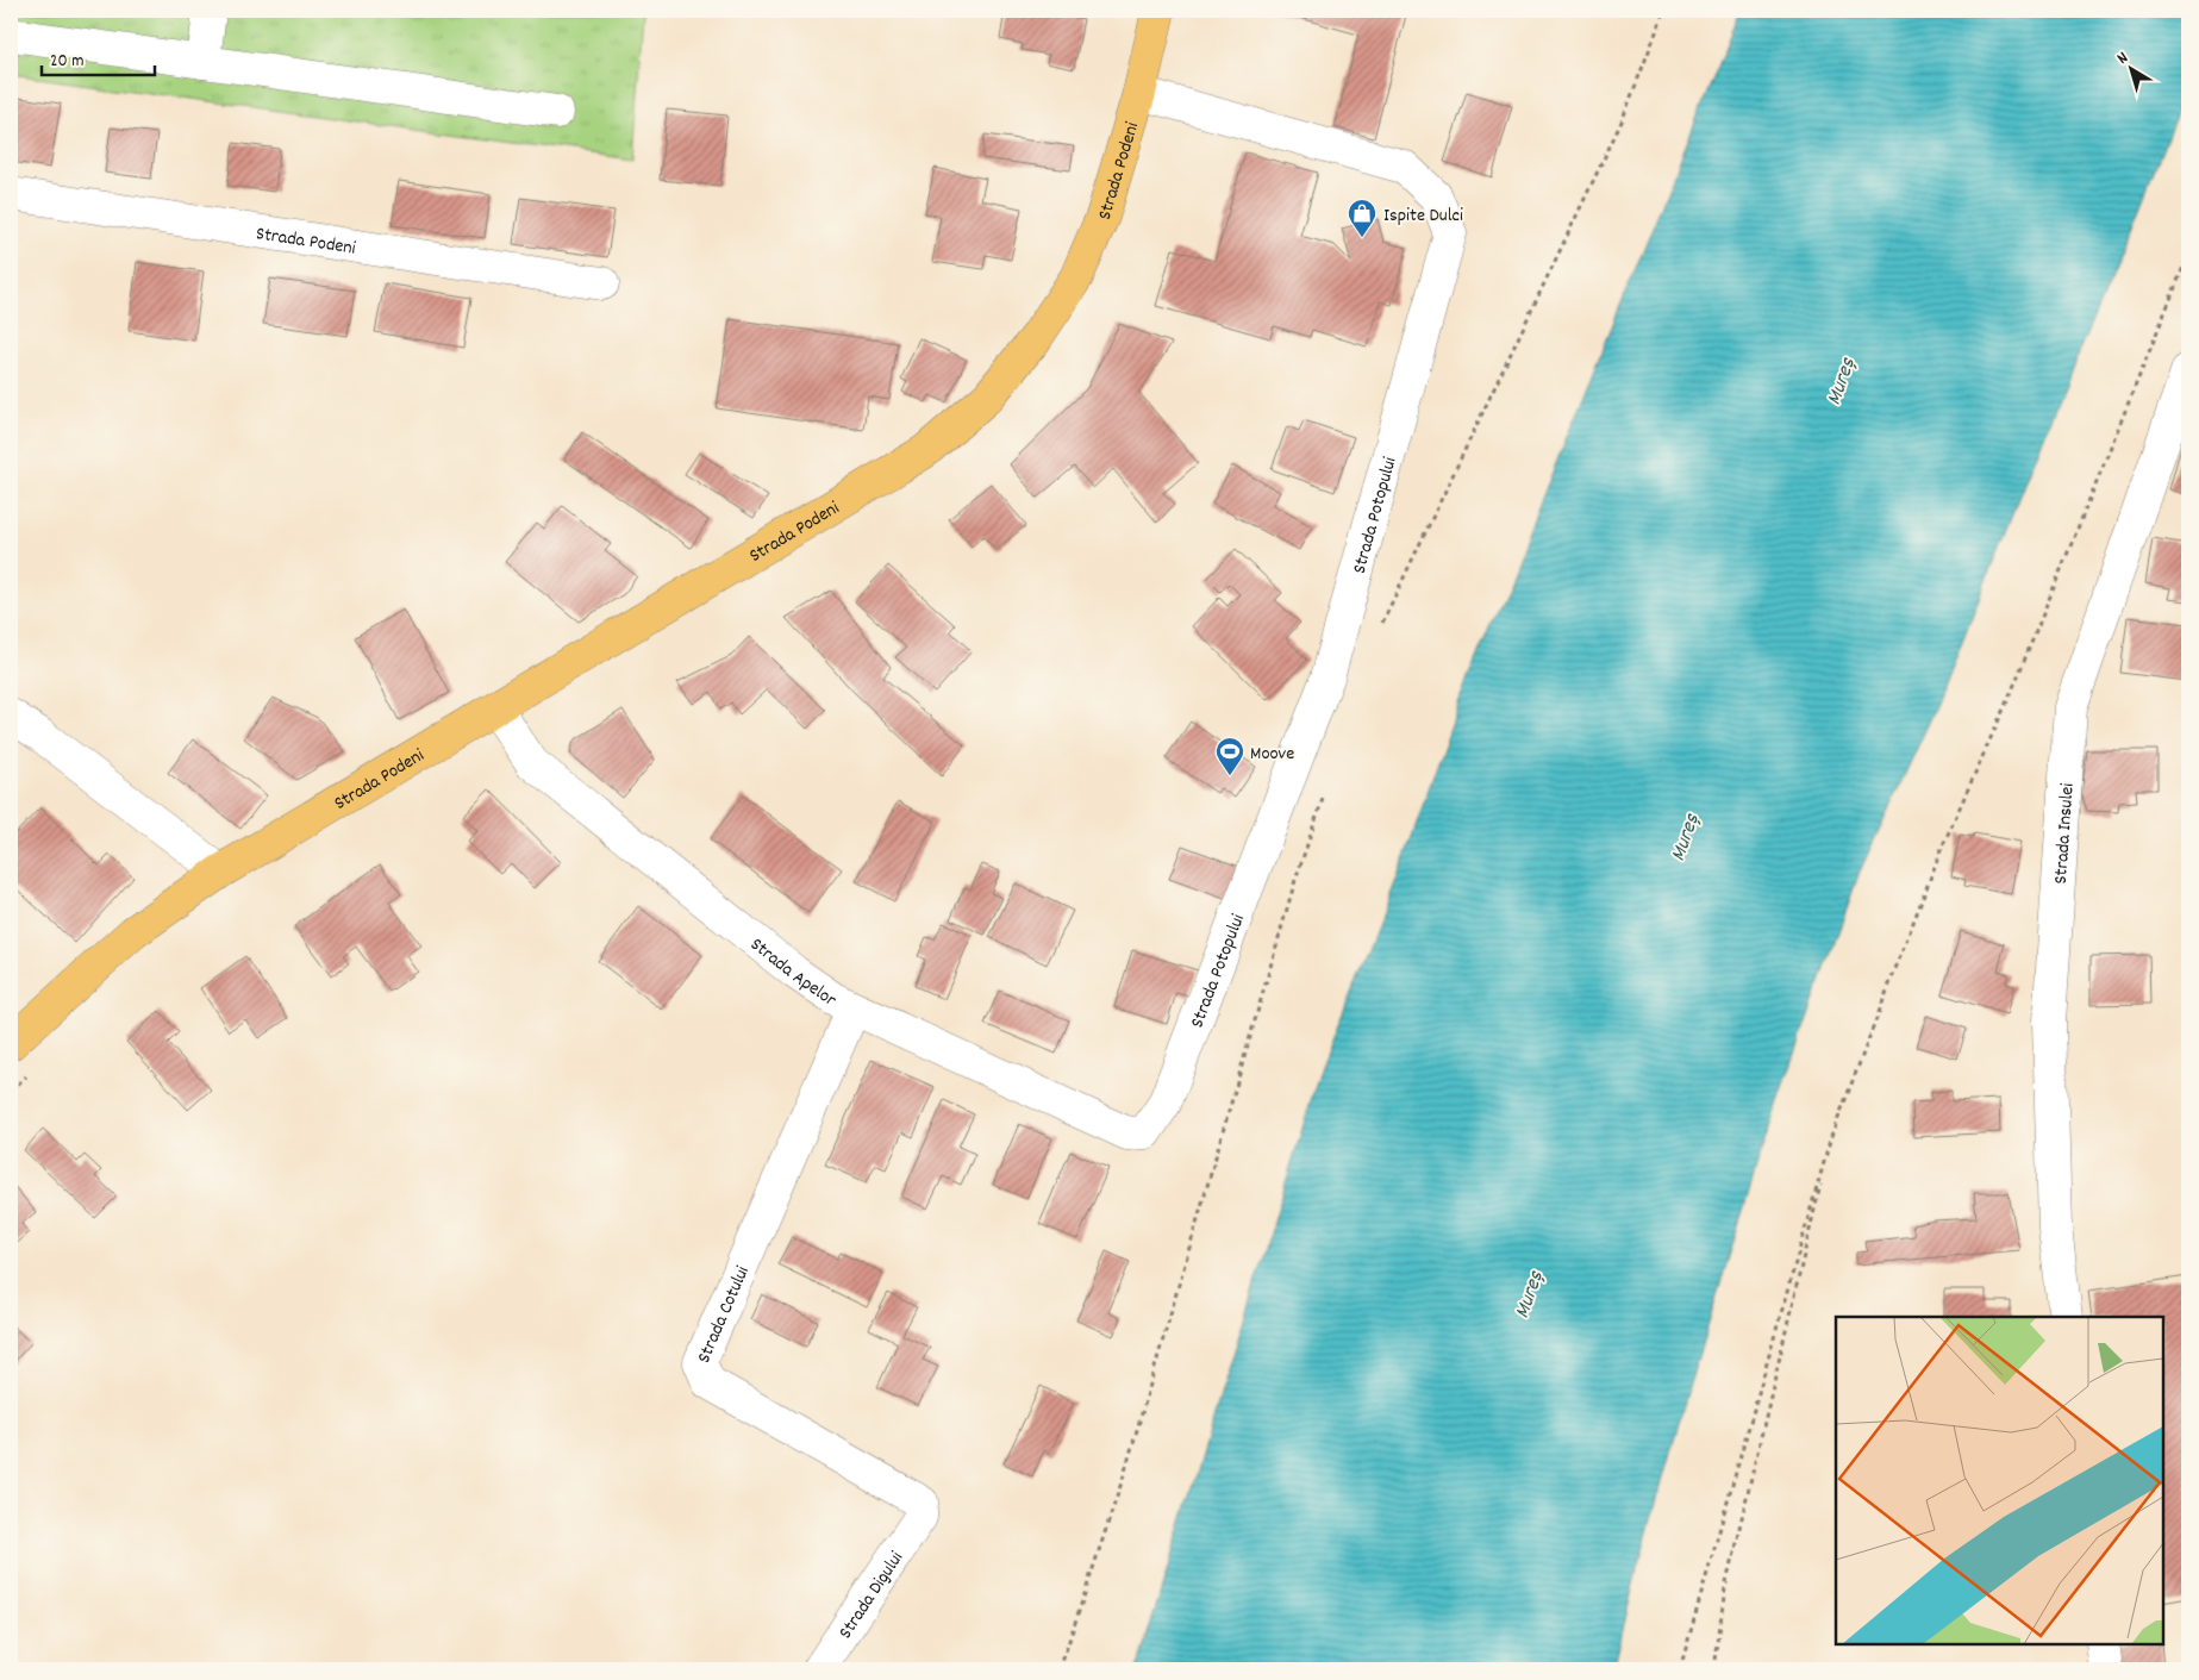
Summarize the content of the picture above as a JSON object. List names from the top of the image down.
{
  "streets": {
    "main road": ["Strada Podeni"],
    "street": [
      "Strada Potopului",
      "Strada Insulei",
      "Strada Apelor",
      "Strada Cotului",
      "Strada Digului"
    ]
  },
  "crossings": [
    ["Strada Podeni", "Strada Potopului"],
    ["Strada Podeni", "Strada Apelor"],
    ["Strada Potopului", "Strada Apelor"],
    ["Strada Apelor", "Strada Cotului"],
    ["Strada Cotului", "Strada Digului"]
  ],
  "water": ["Mureș"],
  "places": {
    "shop": ["Ispite Dulci"],
    "sports": ["Moove"]
  },
  "scale_bar": "20 m",
  "north": "top left"
}
